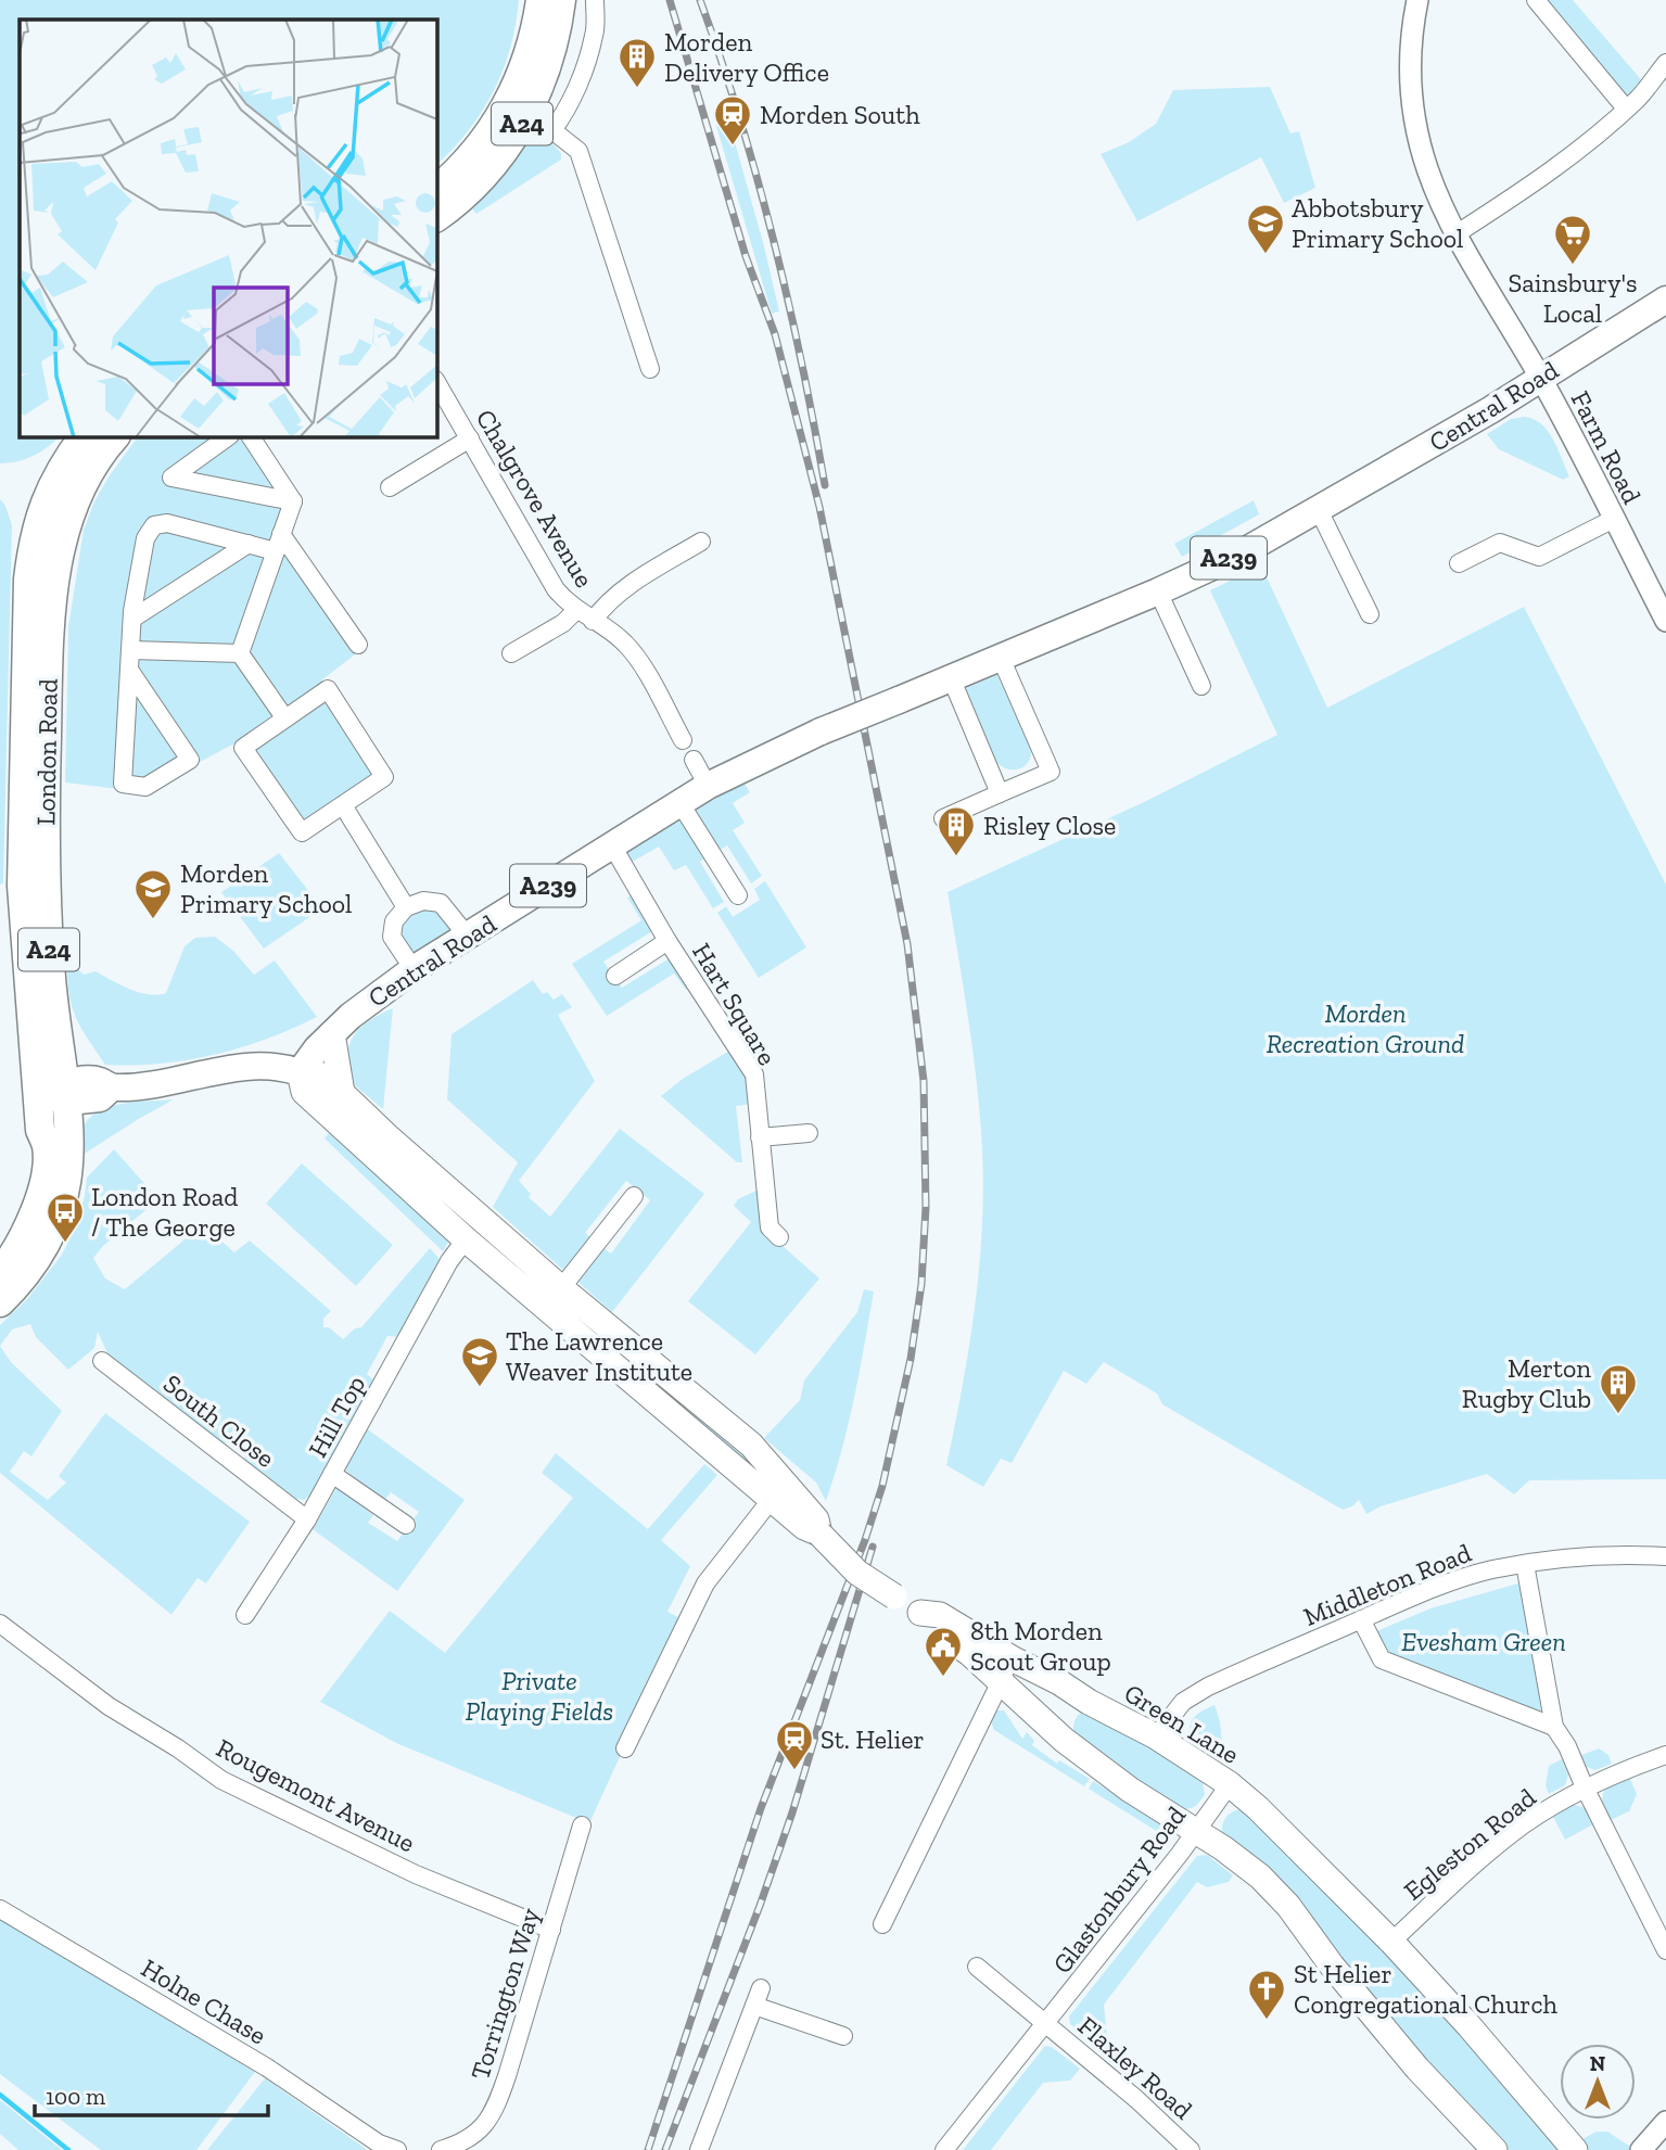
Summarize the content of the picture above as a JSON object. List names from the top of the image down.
{
  "streets": {
    "highway": ["A24", "London Road"],
    "main road": ["Central Road", "A239", "Green Lane"],
    "street": [
      "Farm Road",
      "Chalgrove Avenue",
      "Hart Square",
      "Hill Top",
      "South Close",
      "Middleton Road",
      "Rougemont Avenue",
      "Egleston Road",
      "Glastonbury Road",
      "Torrington Way",
      "Holne Chase",
      "Flaxley Road"
    ]
  },
  "crossings": [
    ["A24", "London Road"],
    ["Central Road", "Farm Road"],
    ["Central Road", "Hart Square"],
    ["Hill Top", "South Close"],
    ["Middleton Road", "Green Lane"],
    ["Green Lane", "Egleston Road"],
    ["Green Lane", "Glastonbury Road"],
    ["Rougemont Avenue", "Torrington Way"],
    ["Glastonbury Road", "Flaxley Road"]
  ],
  "parks": ["Morden Recreation Ground", "Evesham Green", "Private Playing Fields"],
  "places": {
    "building": ["Morden Delivery Office", "Risley Close", "Merton Rugby Club"],
    "station": ["Morden South", "St. Helier"],
    "school or university": ["Abbotsbury Primary School", "Morden Primary School", "The Lawrence Weaver Institute"],
    "supermarket": ["Sainsbury's Local"],
    "bus stop": ["London Road / The George"],
    "public building": ["8th Morden Scout Group"],
    "church": ["St Helier Congregational Church"]
  },
  "scale_bar": "100 m",
  "north": "top"
}
